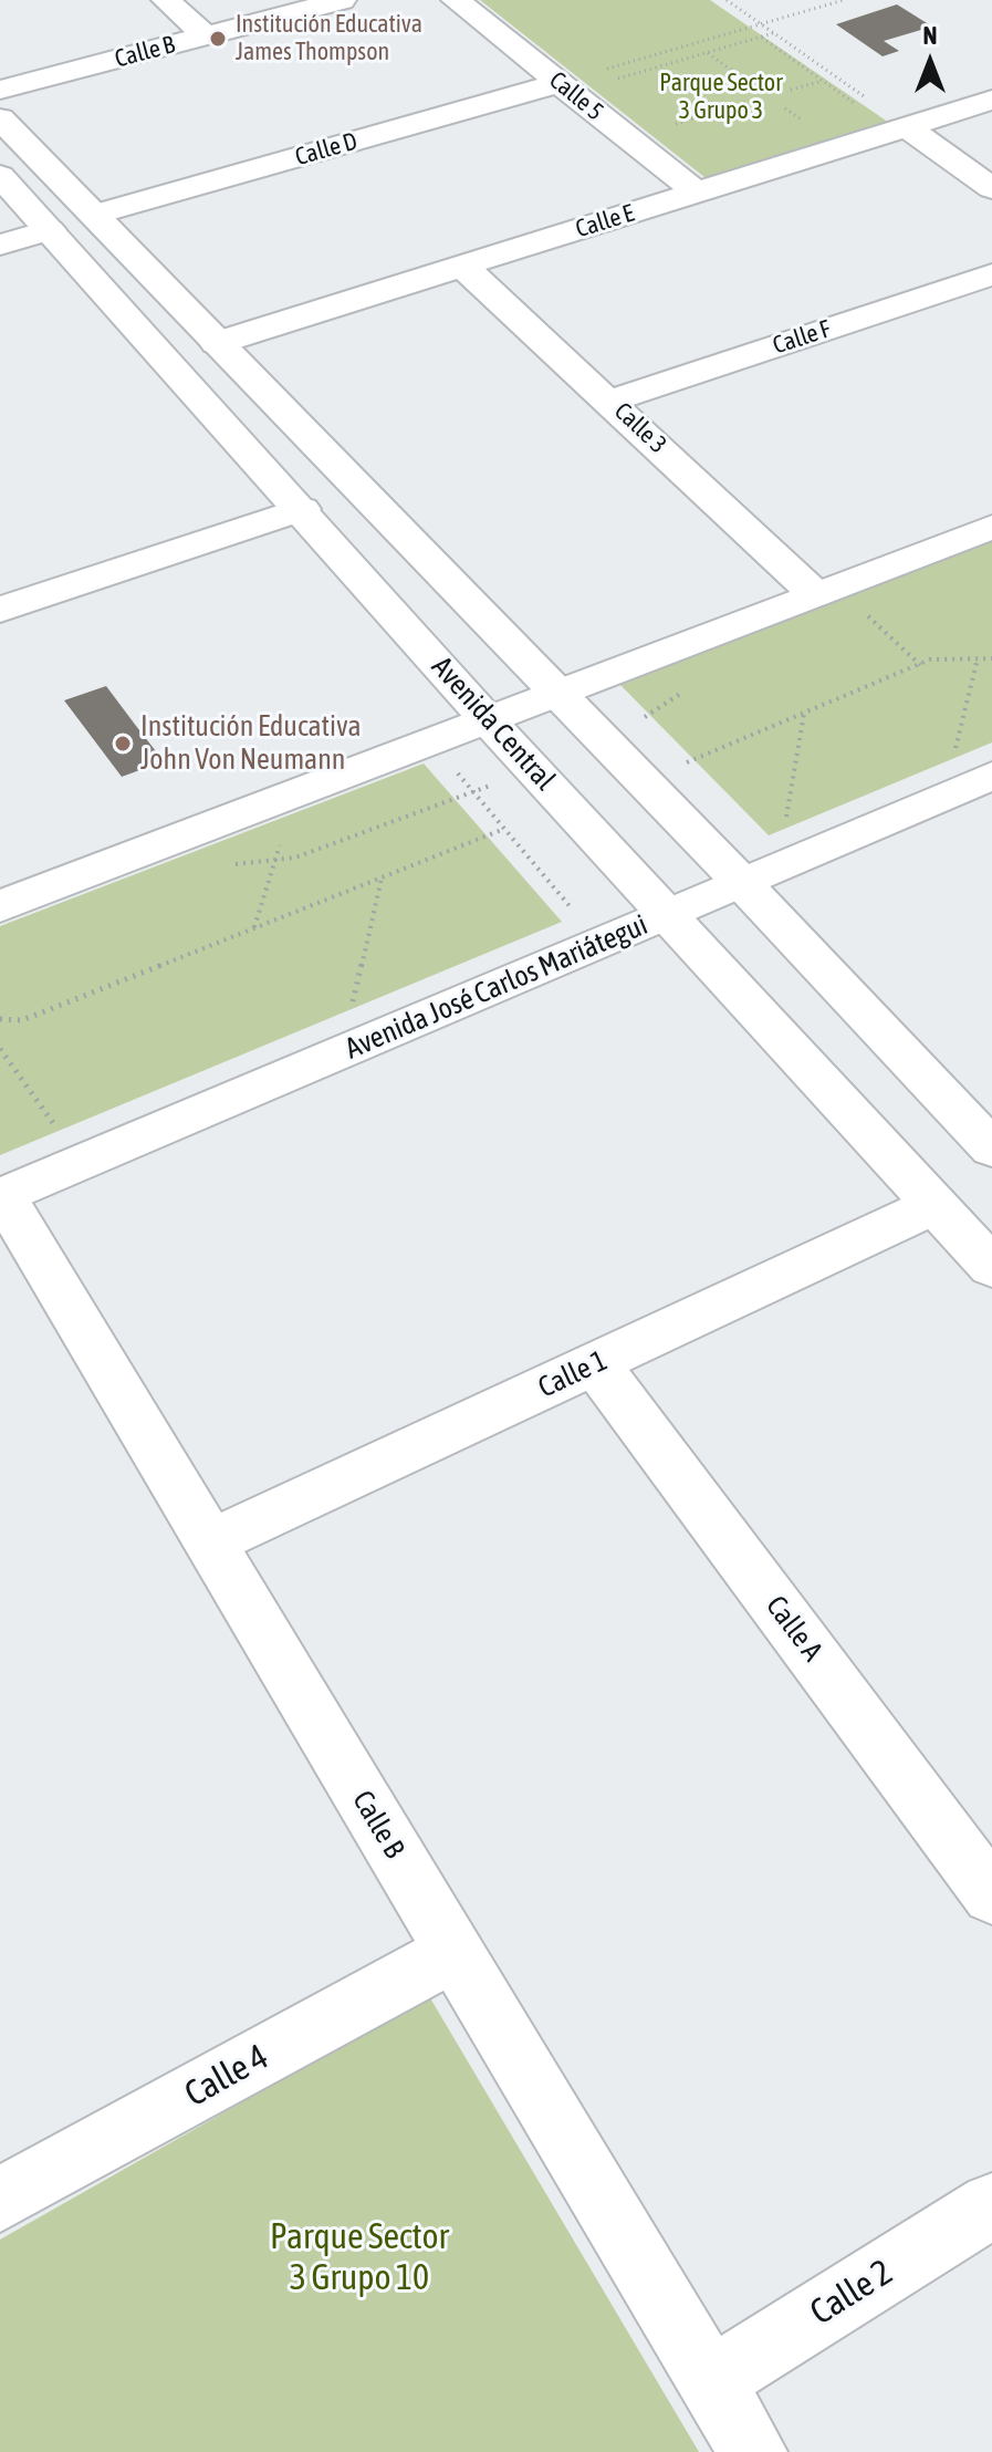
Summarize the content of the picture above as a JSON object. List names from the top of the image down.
{
  "streets": {
    "street": [
      "Calle B",
      "Calle 5",
      "Calle D",
      "Calle E",
      "Calle F",
      "Calle 3",
      "Avenida Central",
      "Avenida José Carlos Mariátegui",
      "Calle 1",
      "Calle A",
      "Calle 4",
      "Calle 2"
    ]
  },
  "crossings": [
    ["Calle B", "Avenida José Carlos Mariátegui"],
    ["Calle B", "Calle 1"],
    ["Calle B", "Calle 4"],
    ["Calle B", "Calle 2"],
    ["Calle 5", "Calle D"],
    ["Calle 5", "Calle E"],
    ["Calle E", "Calle 3"],
    ["Calle F", "Calle 3"],
    ["Avenida Central", "Avenida José Carlos Mariátegui"],
    ["Avenida Central", "Calle 1"],
    ["Calle 1", "Calle A"]
  ],
  "parks": ["Parque Sector 3 Grupo 3", "Parque Sector 3 Grupo 10"],
  "places": ["Institución Educativa James Thompson", "Institución Educativa John Von Neumann"],
  "north": "top"
}
